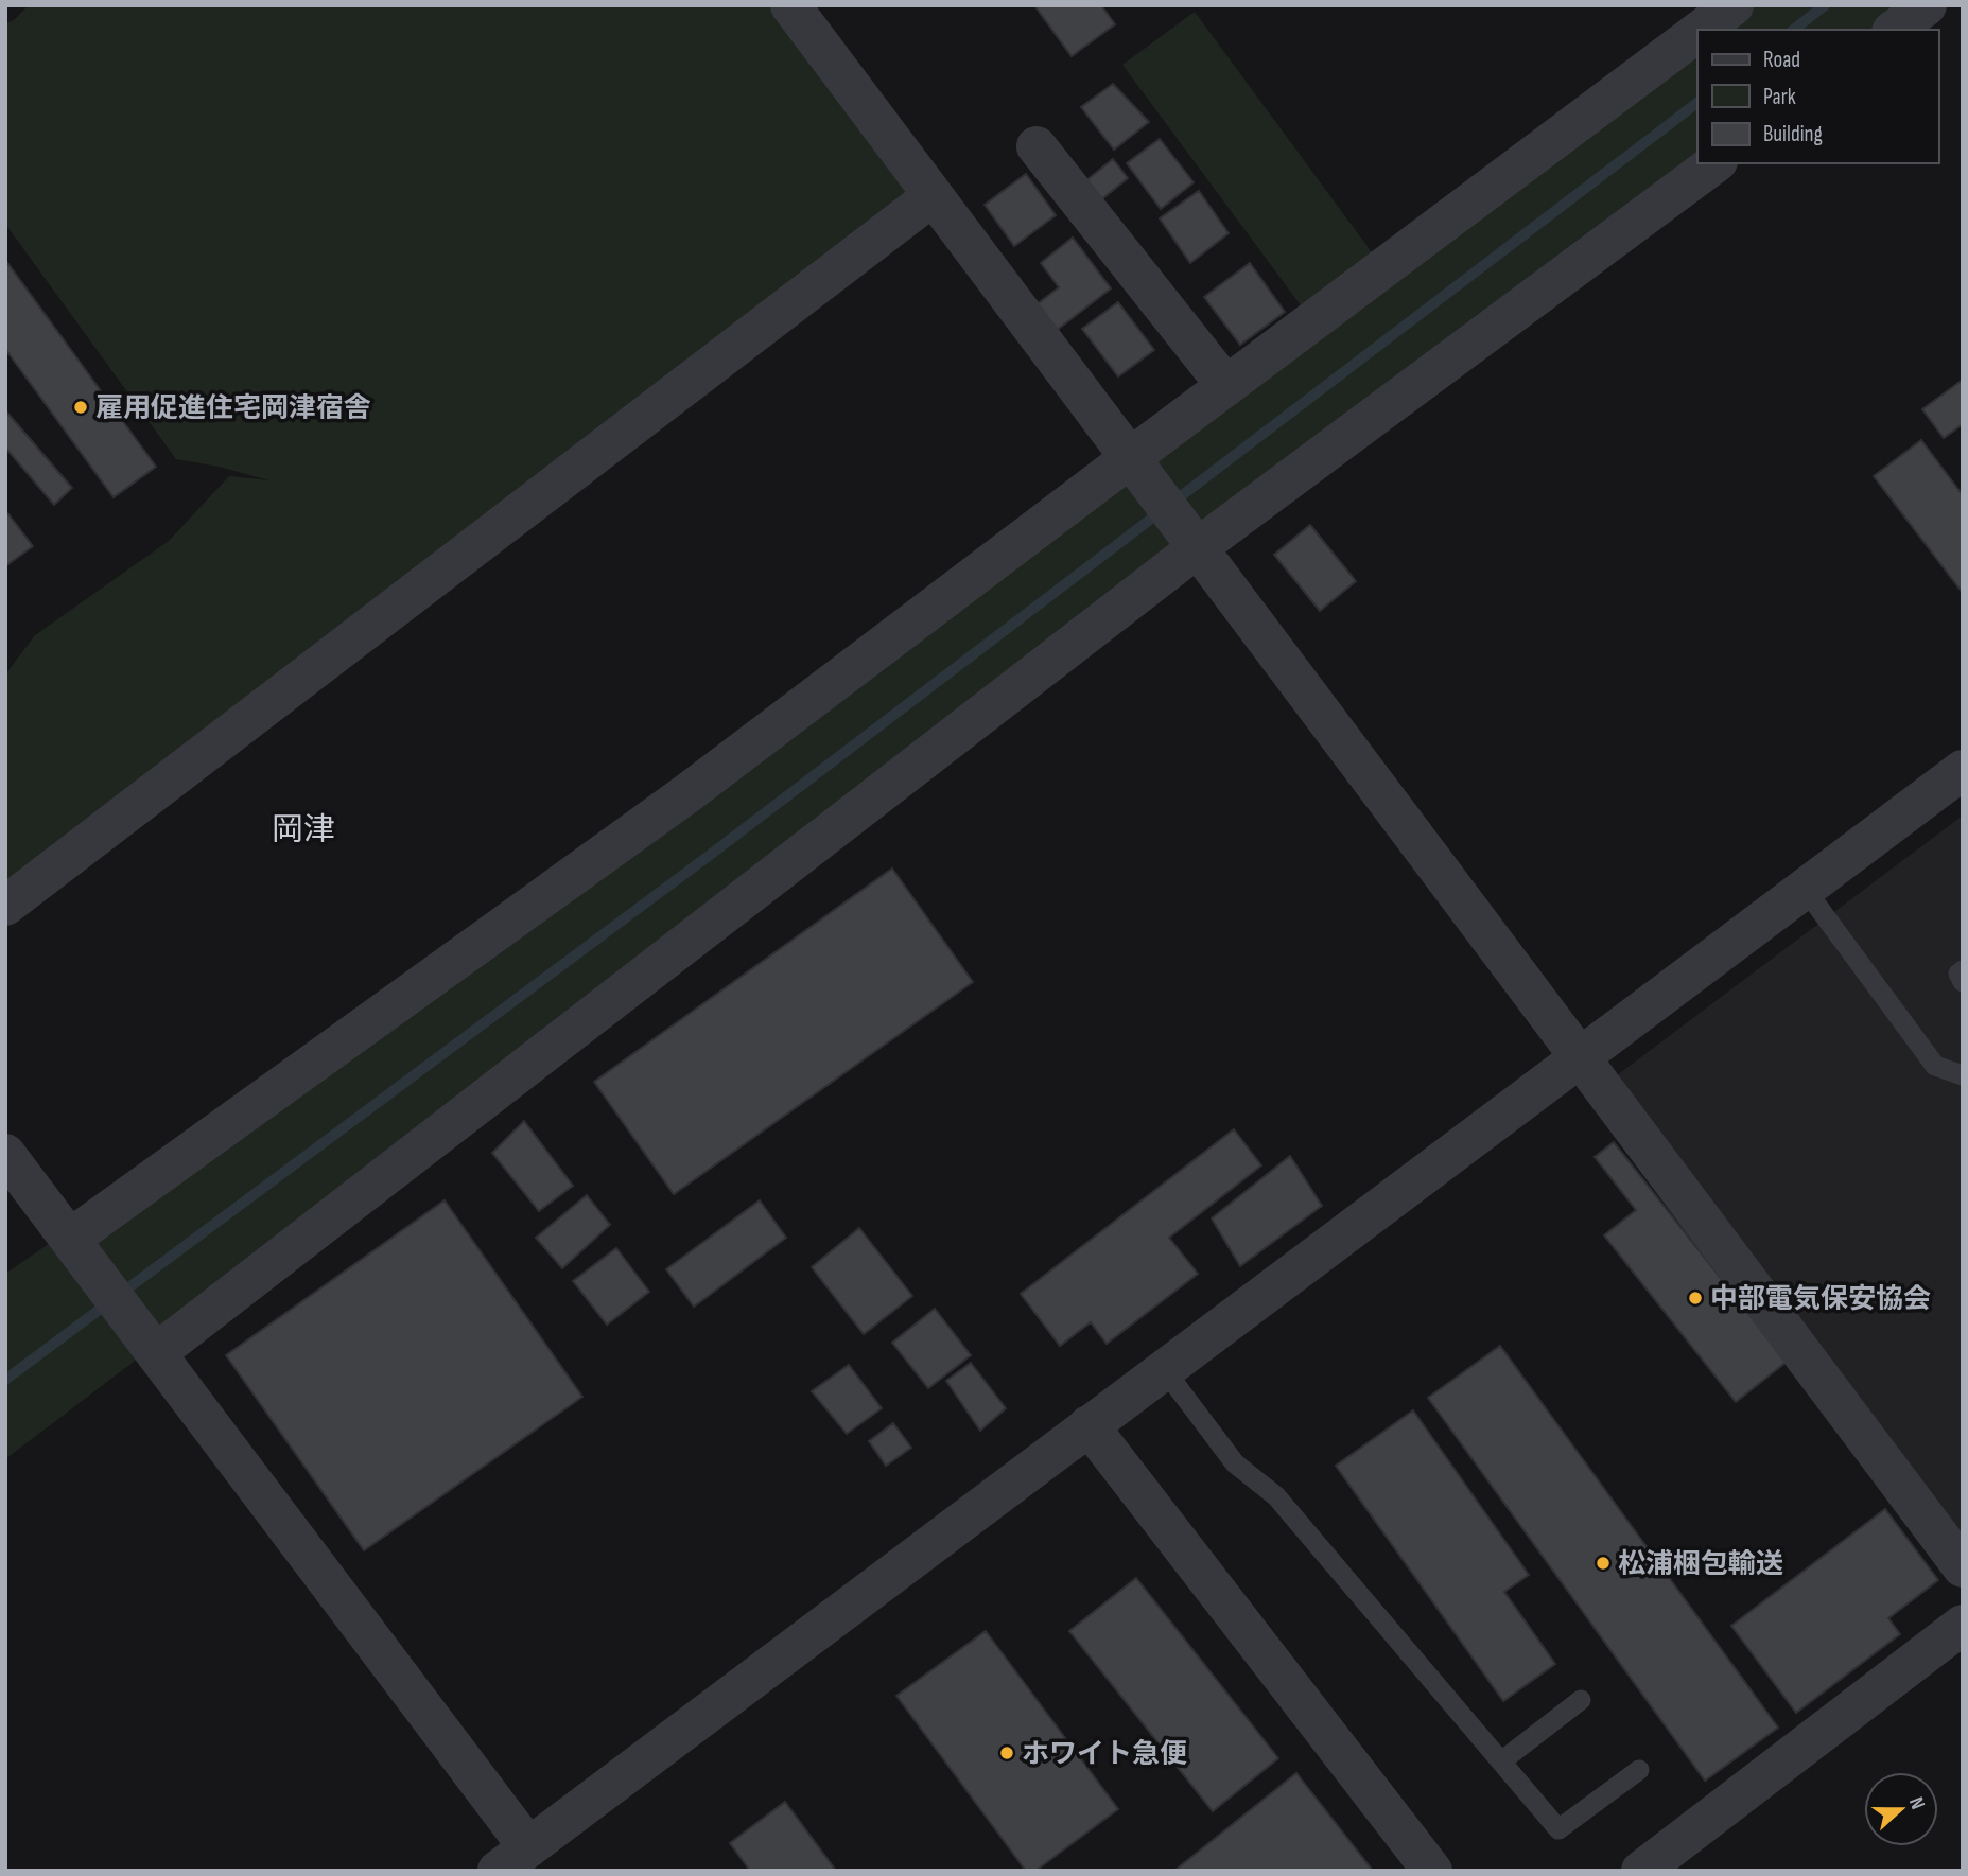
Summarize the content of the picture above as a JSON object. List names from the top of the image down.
{
  "districts": ["岡津"],
  "places": [
    "雇用促進住宅岡津宿舎",
    "中部電気保安協会",
    "松浦梱包輸送",
    "ホワイト急便"
  ],
  "legend": ["Road", "Park", "Building"],
  "north": "right"
}
